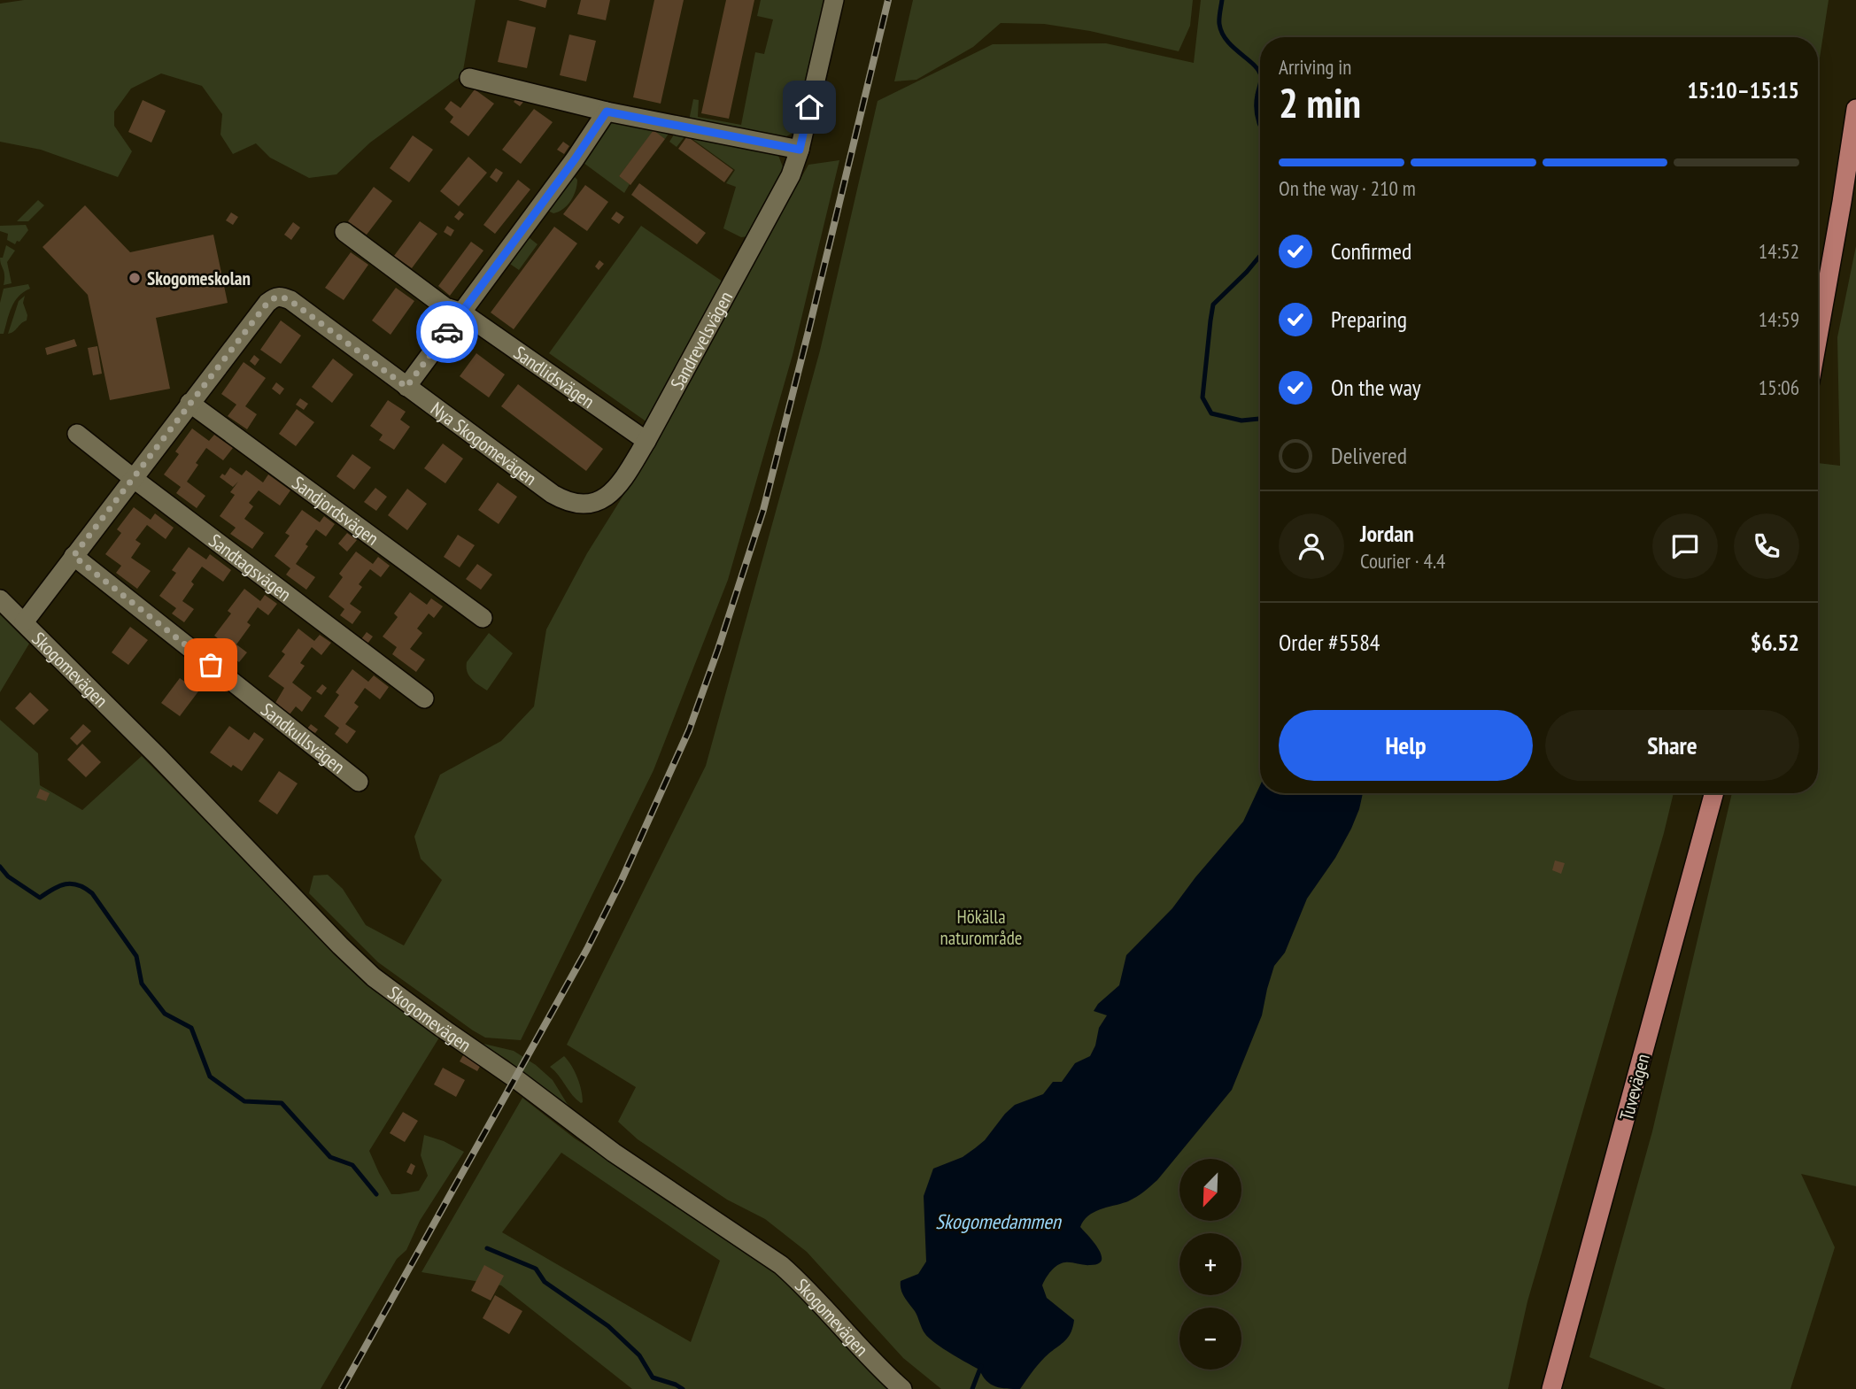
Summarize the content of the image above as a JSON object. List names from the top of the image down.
{
  "streets": {
    "main road": ["Tuvevägen"],
    "street": [
      "Sandrevelsvägen",
      "Sandlidsvägen",
      "Nya Skogomevägen",
      "Sandjordsvägen",
      "Sandtagsvägen",
      "Skogomevägen",
      "Sandkullsvägen"
    ]
  },
  "crossings": [
    ["Sandrevelsvägen", "Sandlidsvägen"],
    ["Sandrevelsvägen", "Nya Skogomevägen"],
    ["Nya Skogomevägen", "Sandjordsvägen"],
    ["Nya Skogomevägen", "Sandtagsvägen"],
    ["Nya Skogomevägen", "Skogomevägen"],
    ["Nya Skogomevägen", "Sandkullsvägen"]
  ],
  "water": ["Skogomedammen"],
  "parks": ["Hökälla naturområde"],
  "places": ["Skogomeskolan"],
  "north": "bottom left",
  "page": {
    "heading": ["2 min", "Arriving in", "15:10–15:15"],
    "panel": [
      "Jordan",
      "Courier · 4.4",
      "Order #5584",
      "$6.52"
    ],
    "bar": "On the way · 210 m",
    "list": [
      ["Confirmed", "14:52"],
      ["Preparing", "14:59"],
      ["On the way", "15:06"],
      "Delivered"
    ],
    "buttons": ["Help", "Share"],
    "map_buttons": ["+", "−"]
  }
}
